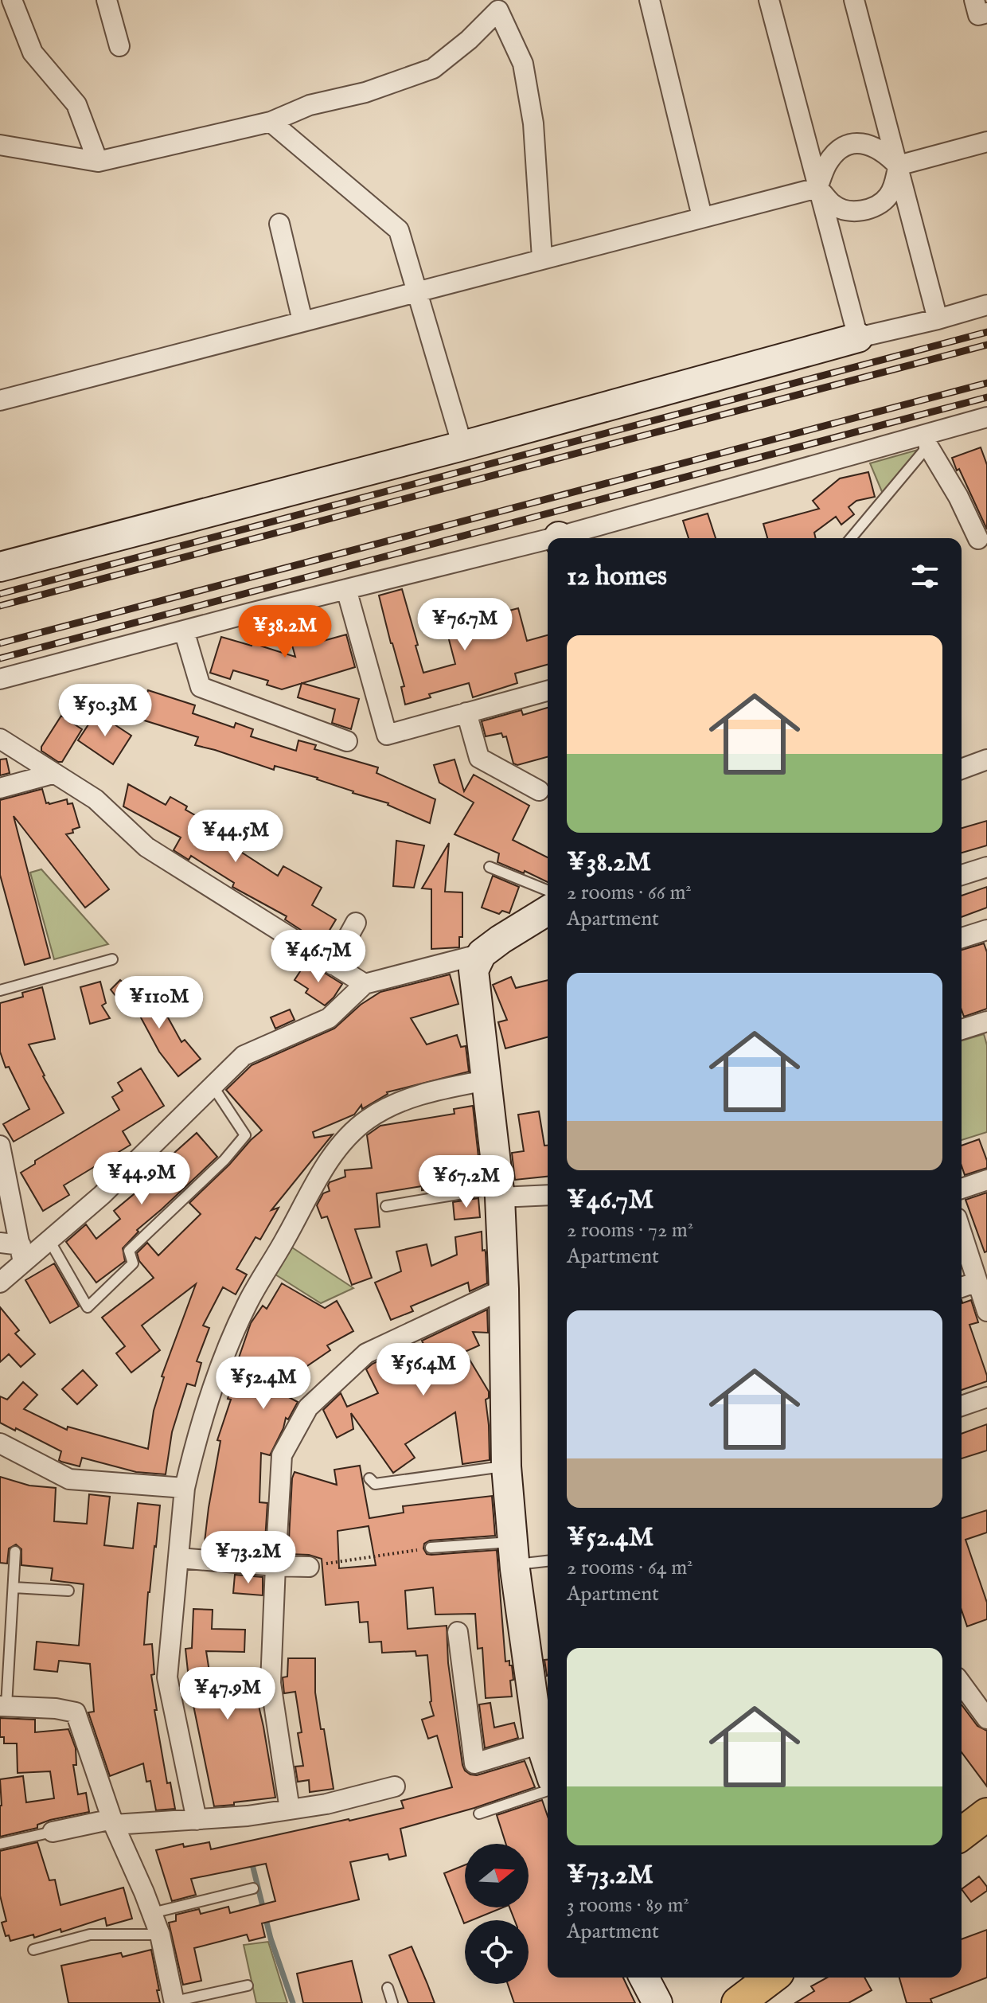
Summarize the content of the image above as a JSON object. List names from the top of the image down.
{
  "north": "right",
  "page": {
    "heading": "12 homes",
    "price": [
      "¥76.7M",
      "¥38.2M",
      "¥50.3M",
      "¥44.5M",
      "¥46.7M",
      "¥110M",
      "¥44.9M",
      "¥67.2M",
      "¥56.4M",
      "¥52.4M",
      "¥73.2M",
      "¥47.9M"
    ],
    "list": [
      {
        "name": "¥38.2M",
        "note": "2 rooms · 66 m² · Apartment"
      },
      {
        "name": "¥46.7M",
        "note": "2 rooms · 72 m² · Apartment"
      },
      {
        "name": "¥52.4M",
        "note": "2 rooms · 64 m² · Apartment"
      },
      {
        "name": "¥73.2M",
        "note": "3 rooms · 89 m² · Apartment"
      }
    ]
  }
}
